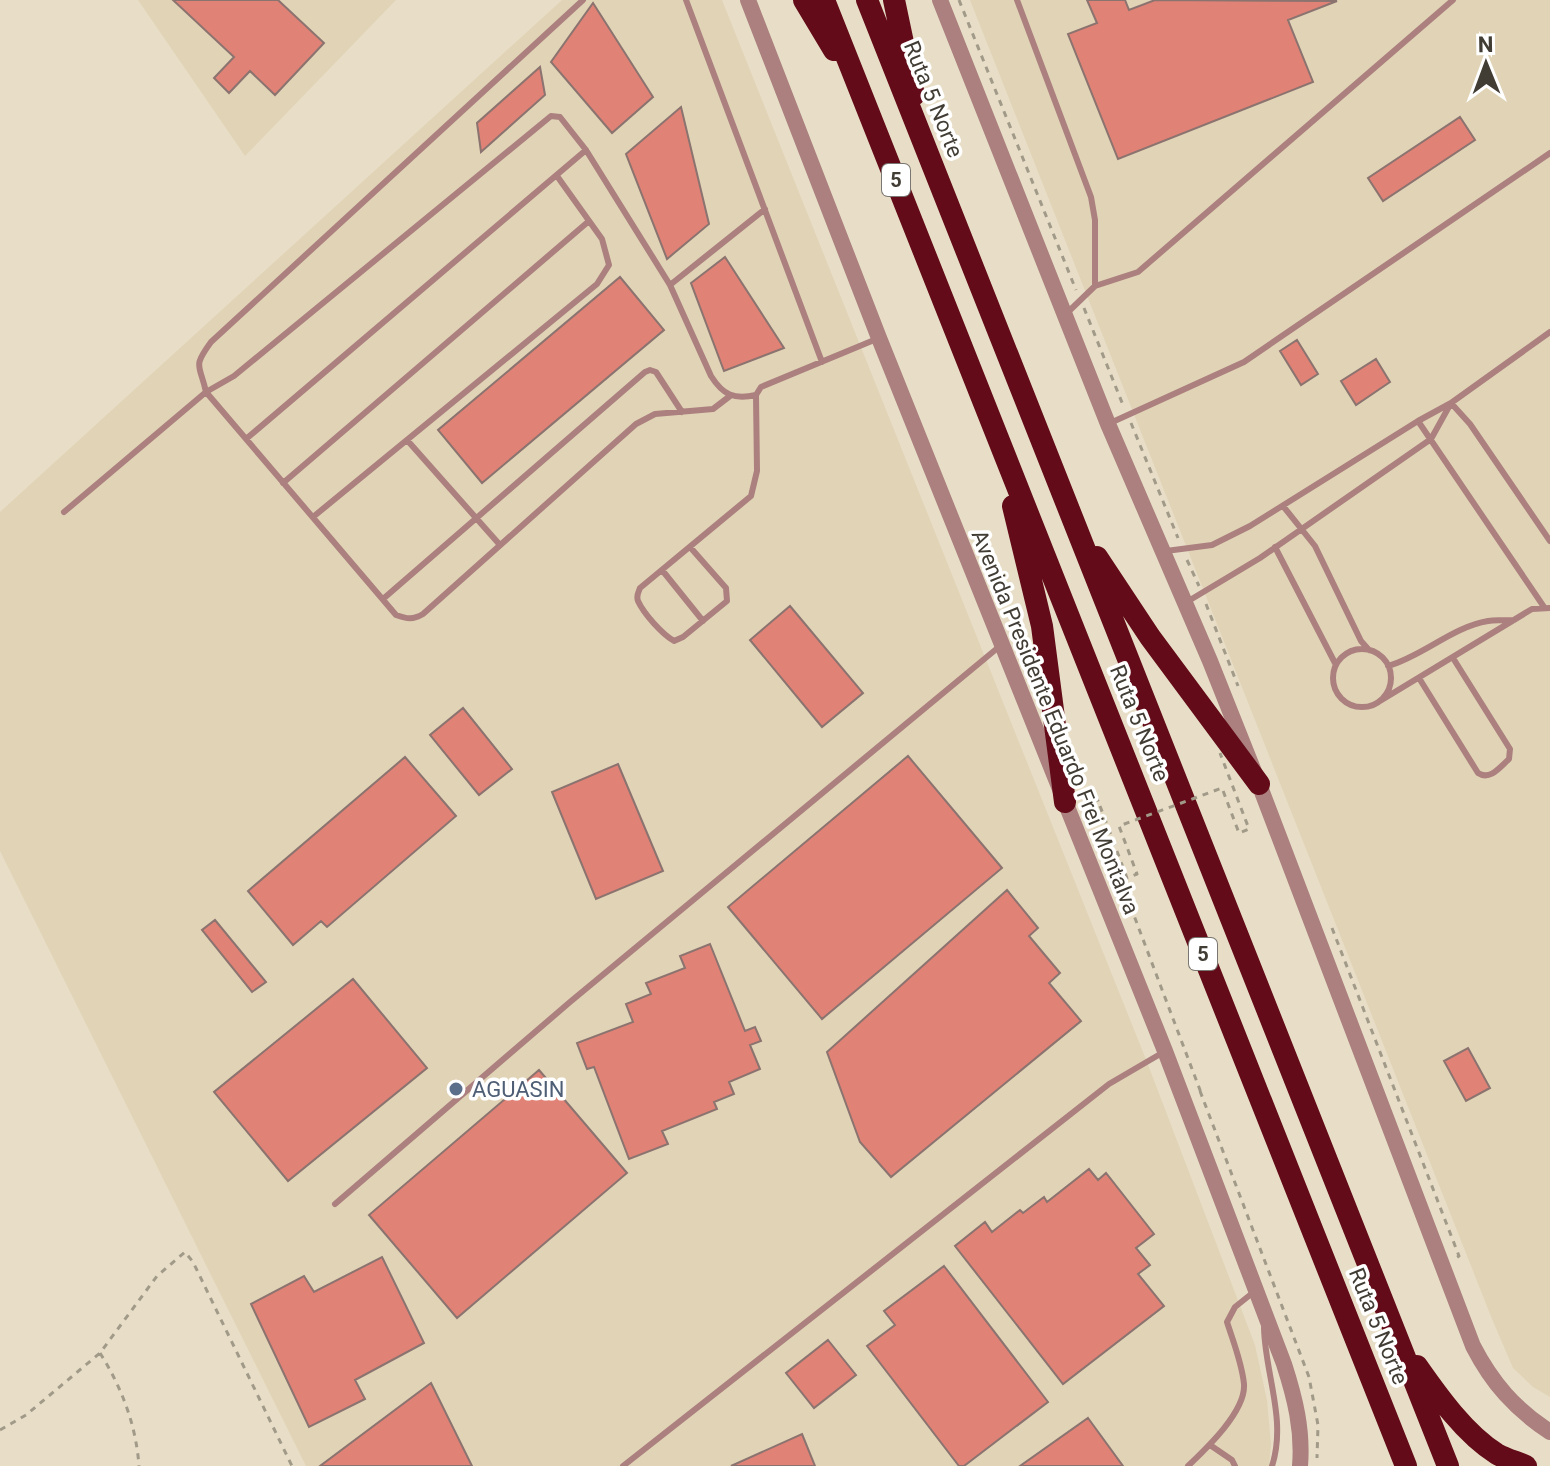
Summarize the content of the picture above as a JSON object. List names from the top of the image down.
{
  "streets": {
    "highway": ["Ruta 5 Norte", "5"],
    "street": ["Avenida Presidente Eduardo Frei Montalva"]
  },
  "places": ["AGUASIN"],
  "north": "top"
}
